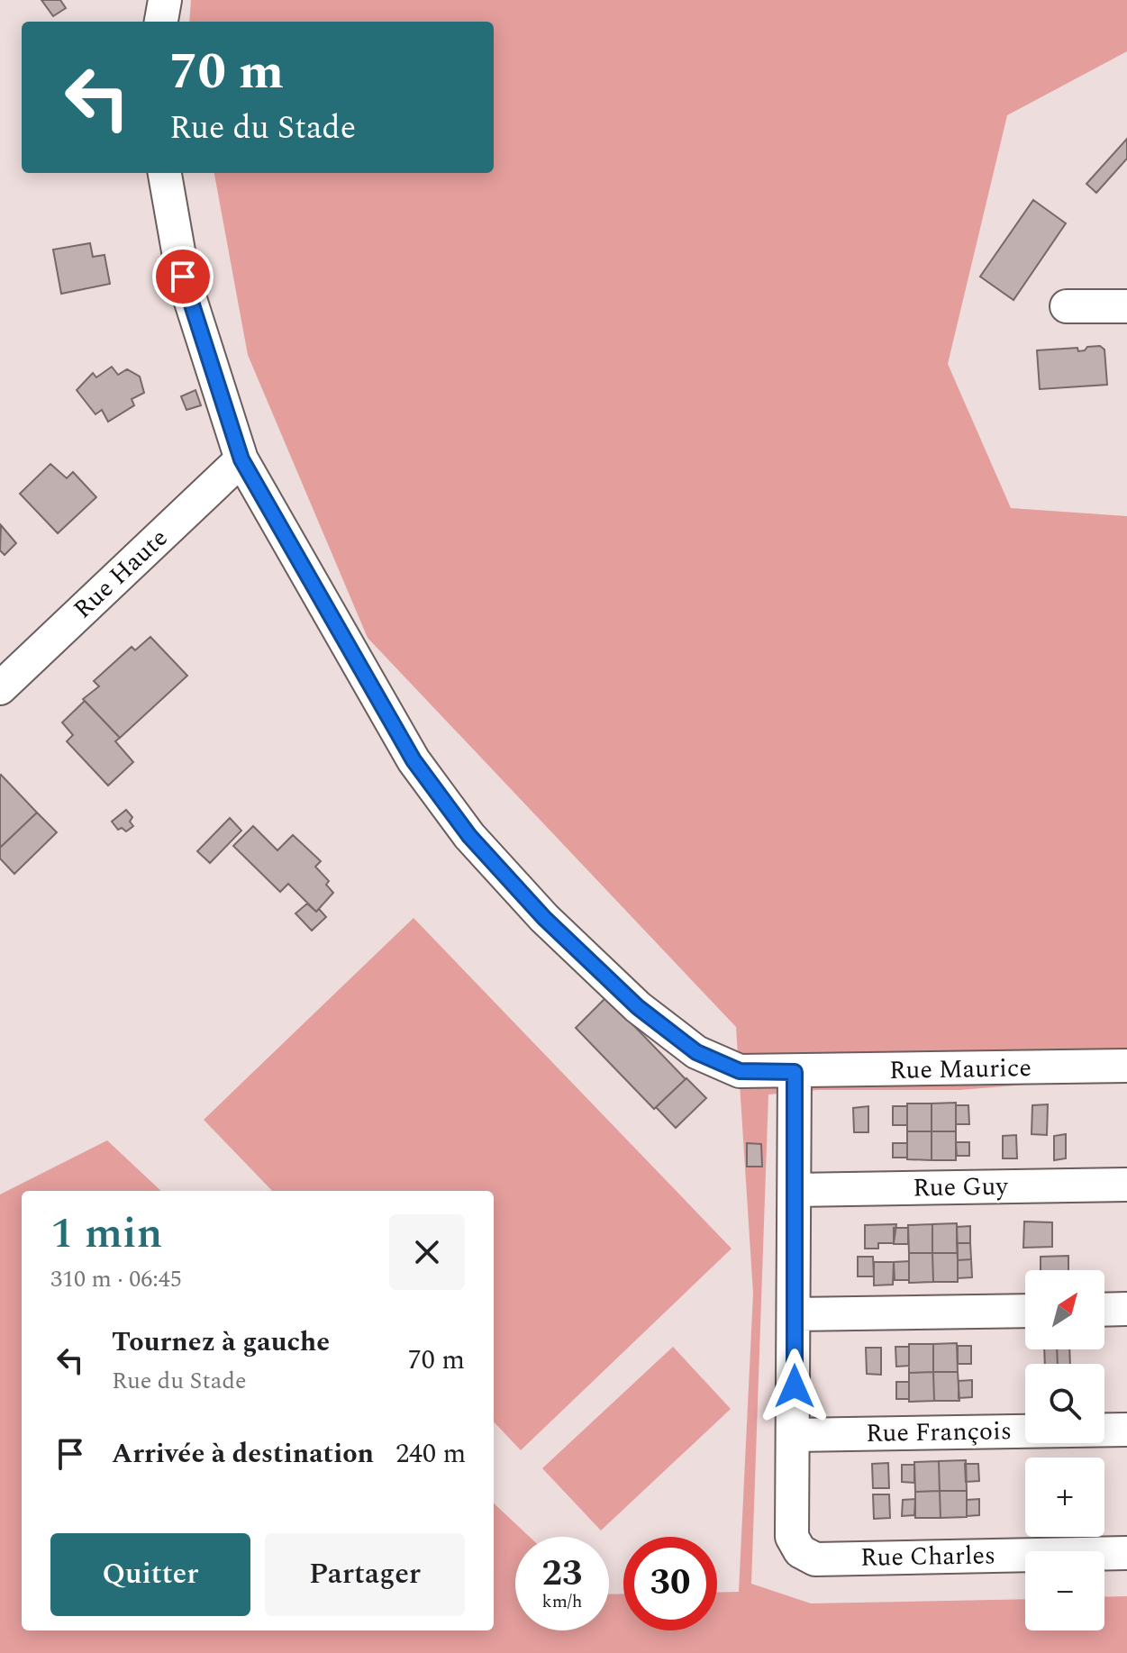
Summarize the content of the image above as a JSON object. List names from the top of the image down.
{
  "streets": {
    "street": [
      "Rue Haute",
      "Rue Maurice",
      "Rue Guy",
      "Rue François",
      "Rue Charles"
    ]
  },
  "crossings": [
    ["Rue Haute", "Rue Maurice"],
    ["Rue François", "Rue Charles"]
  ],
  "north": "top right",
  "page": {
    "turn": ["70 m", "Rue du Stade"],
    "heading": ["1 min", "310 m · 06:45"],
    "map_buttons": ["+", "−"],
    "list": [
      {
        "name": "Tournez à gauche",
        "note": "Rue du Stade",
        "value": "70 m"
      },
      {
        "name": "Arrivée à destination",
        "value": "240 m"
      }
    ],
    "buttons": ["Quitter", "Partager"],
    "speed": "23 km/h",
    "limit": "30"
  }
}
